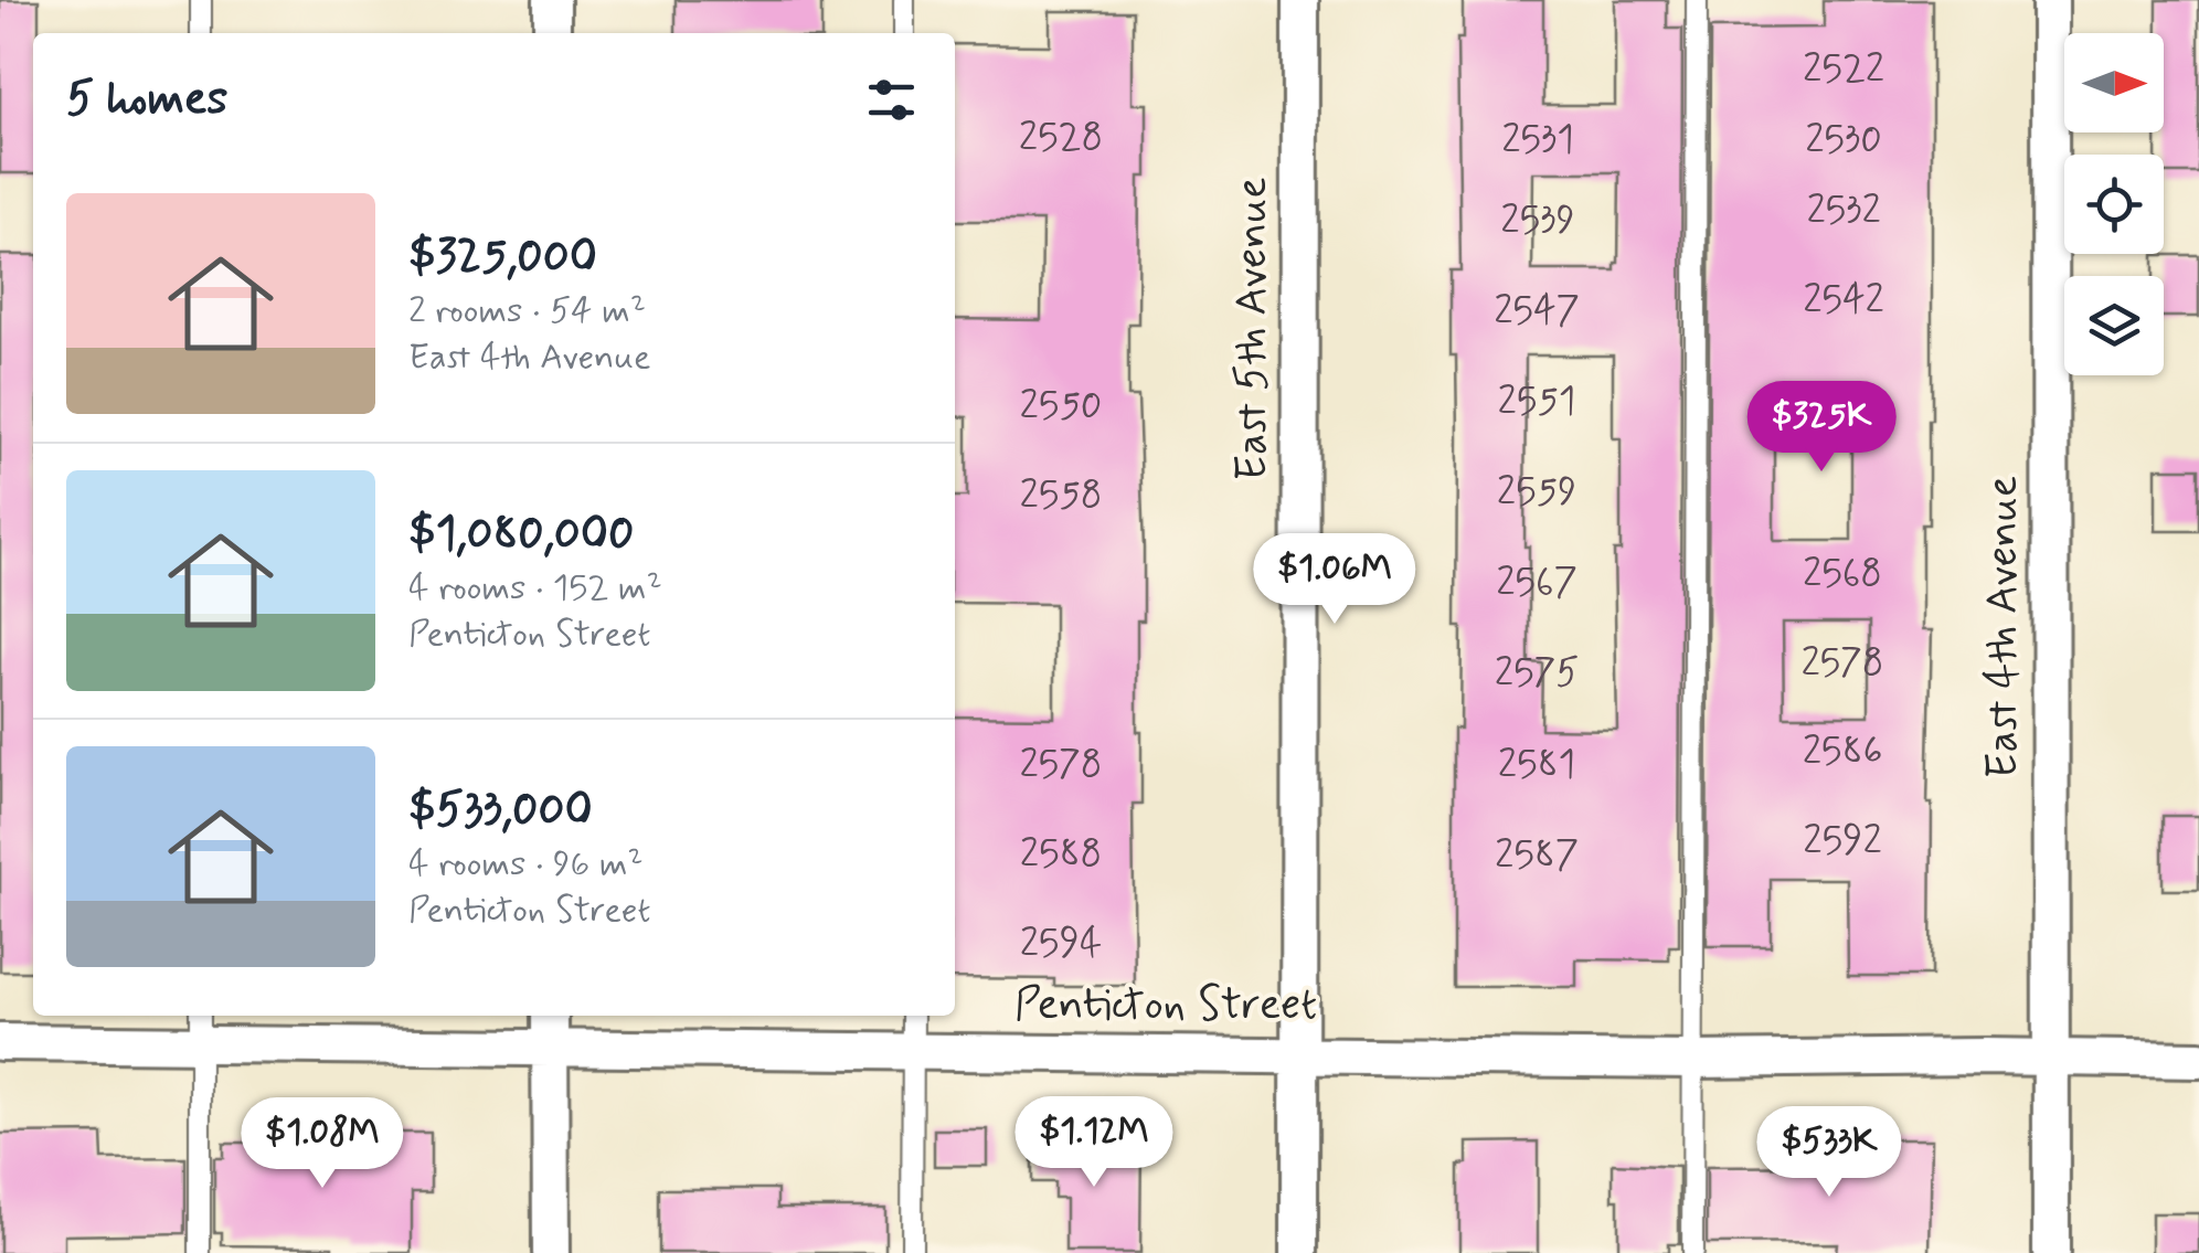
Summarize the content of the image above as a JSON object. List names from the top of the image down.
{
  "streets": {
    "street": ["East 5th Avenue", "East 4th Avenue", "Penticton Street"]
  },
  "crossings": [
    ["East 5th Avenue", "Penticton Street"],
    ["East 4th Avenue", "Penticton Street"]
  ],
  "house_numbers": [
    "2522",
    "2528",
    "2531",
    "2530",
    "2532",
    "2539",
    "2542",
    "2547",
    "2551",
    "2550",
    "2559",
    "2558",
    "2568",
    "2567",
    "2578",
    "2575",
    "2586",
    "2578",
    "2581",
    "2592",
    "2588",
    "2587",
    "2594"
  ],
  "north": "right",
  "page": {
    "heading": "5 homes",
    "list": [
      {
        "name": "$325,000",
        "note": "2 rooms · 54 m² · East 4th Avenue"
      },
      {
        "name": "$1,080,000",
        "note": "4 rooms · 152 m² · Penticton Street"
      },
      {
        "name": "$533,000",
        "note": "4 rooms · 96 m² · Penticton Street"
      }
    ],
    "price": [
      "$325K",
      "$1.06M",
      "$1.12M",
      "$1.08M",
      "$533K"
    ]
  }
}
